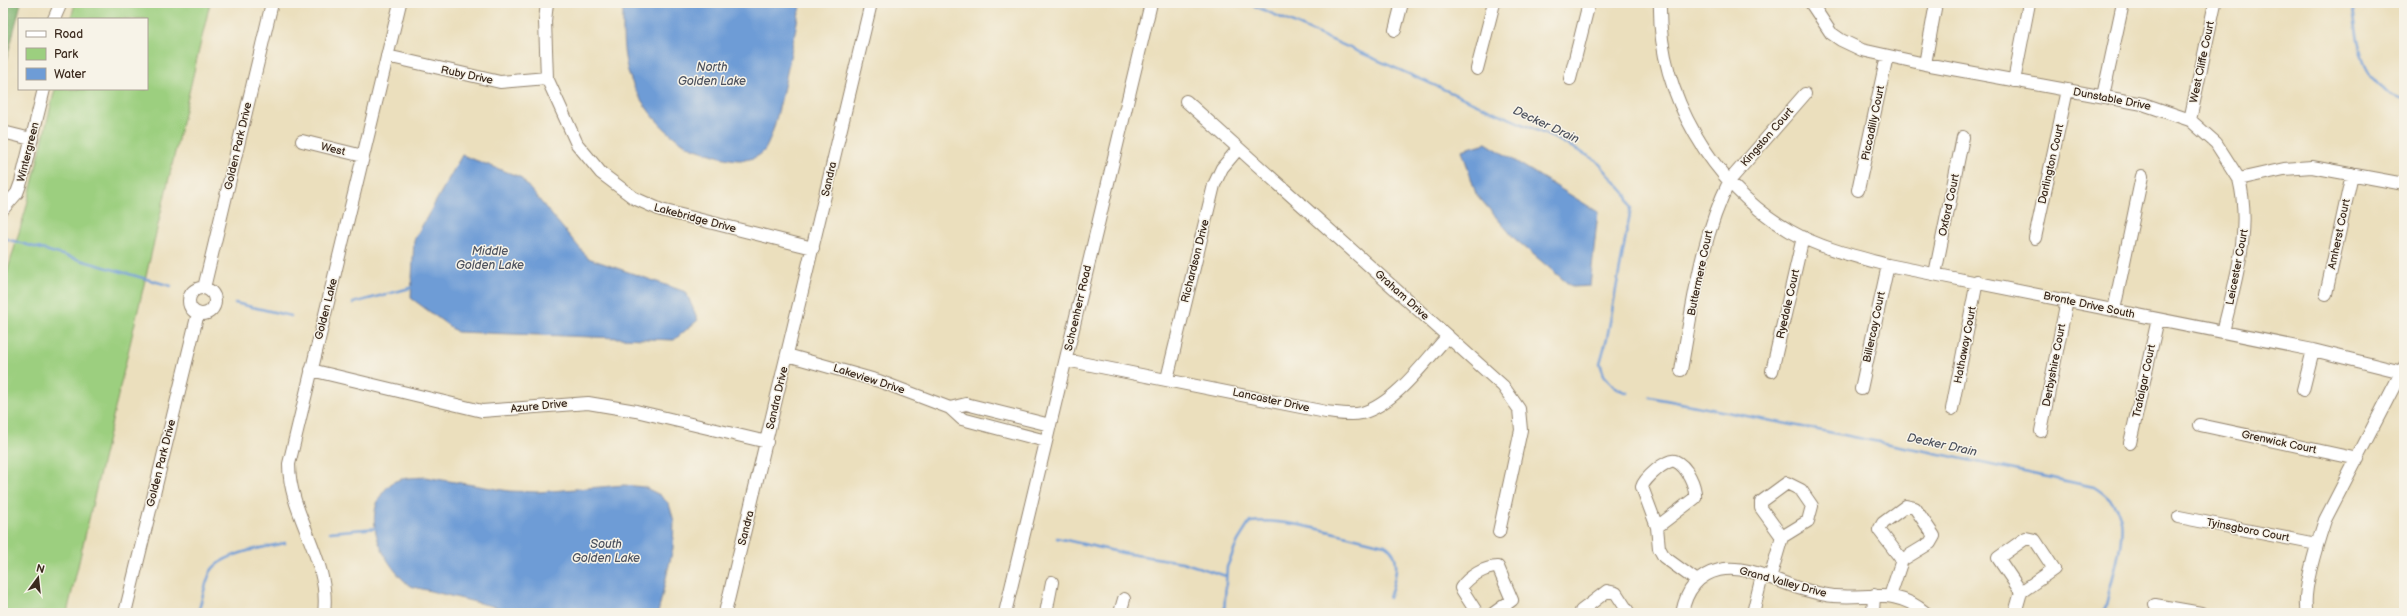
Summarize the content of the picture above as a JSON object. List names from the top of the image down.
{
  "streets": {
    "street": [
      "West Cliffe Court",
      "Ruby Drive",
      "Dunstable Drive",
      "Piccadilly Court",
      "Kingston Court",
      "Golden Park Drive",
      "West",
      "Wintergreen",
      "Darlington Court",
      "Sandra",
      "Oxford Court",
      "Lakebridge Drive",
      "Amherst Court",
      "Richardson Drive",
      "Leicester Court",
      "Buttermere Court",
      "Graham Drive",
      "Ryedale Court",
      "Bronte Drive South",
      "Schoenherr Road",
      "Golden Lake",
      "Billercay Court",
      "Hathaway Court",
      "Derbyshire Court",
      "Lakeview Drive",
      "Trafalgar Court",
      "Sandra Drive",
      "Lancaster Drive",
      "Azure Drive",
      "Grenwick Court",
      "Tyinsgboro Court",
      "Grand Valley Drive"
    ]
  },
  "crossings": [
    ["West Cliffe Court", "Dunstable Drive"],
    ["Ruby Drive", "Lakebridge Drive"],
    ["Ruby Drive", "Golden Lake"],
    ["Dunstable Drive", "Piccadilly Court"],
    ["Dunstable Drive", "Darlington Court"],
    ["Dunstable Drive", "Leicester Court"],
    ["Kingston Court", "Buttermere Court"],
    ["Kingston Court", "Bronte Drive South"],
    ["West", "Golden Lake"],
    ["Sandra", "Lakebridge Drive"],
    ["Sandra", "Lakeview Drive"],
    ["Sandra", "Sandra Drive"],
    ["Sandra", "Azure Drive"],
    ["Oxford Court", "Bronte Drive South"],
    ["Richardson Drive", "Graham Drive"],
    ["Richardson Drive", "Lancaster Drive"],
    ["Leicester Court", "Bronte Drive South"],
    ["Buttermere Court", "Bronte Drive South"],
    ["Graham Drive", "Lancaster Drive"],
    ["Ryedale Court", "Bronte Drive South"],
    ["Bronte Drive South", "Billercay Court"],
    ["Bronte Drive South", "Hathaway Court"],
    ["Bronte Drive South", "Derbyshire Court"],
    ["Bronte Drive South", "Trafalgar Court"],
    ["Bronte Drive South", "Grenwick Court"],
    ["Bronte Drive South", "Tyinsgboro Court"],
    ["Schoenherr Road", "Lakeview Drive"],
    ["Schoenherr Road", "Lancaster Drive"],
    ["Golden Lake", "Azure Drive"],
    ["Lakeview Drive", "Sandra Drive"],
    ["Sandra Drive", "Azure Drive"]
  ],
  "water": [
    "North Golden Lake",
    "Decker Drain",
    "Middle Golden Lake",
    "South Golden Lake"
  ],
  "legend": ["Road", "Park", "Water"],
  "north": "top"
}
